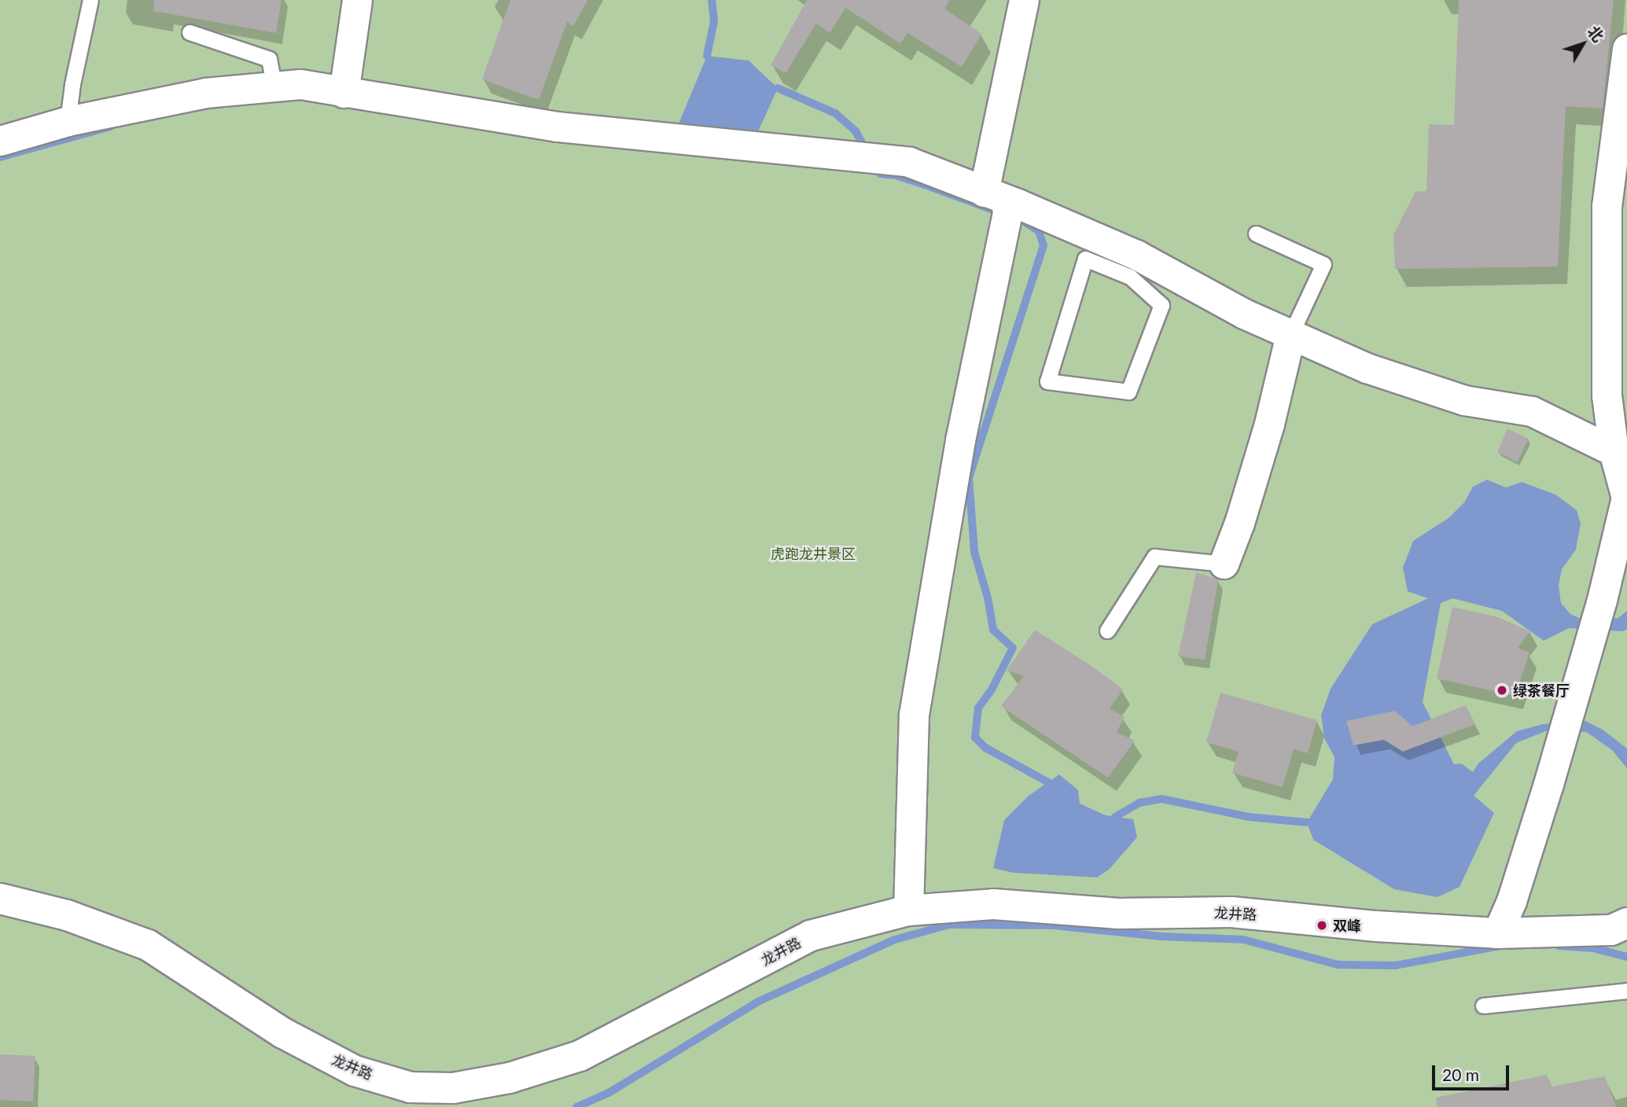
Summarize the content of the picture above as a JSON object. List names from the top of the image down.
{
  "streets": {
    "street": ["龙井路"]
  },
  "parks": ["虎跑龙井景区"],
  "places": ["绿茶餐厅", "双峰"],
  "scale_bar": "20 m",
  "north": "top right"
}
